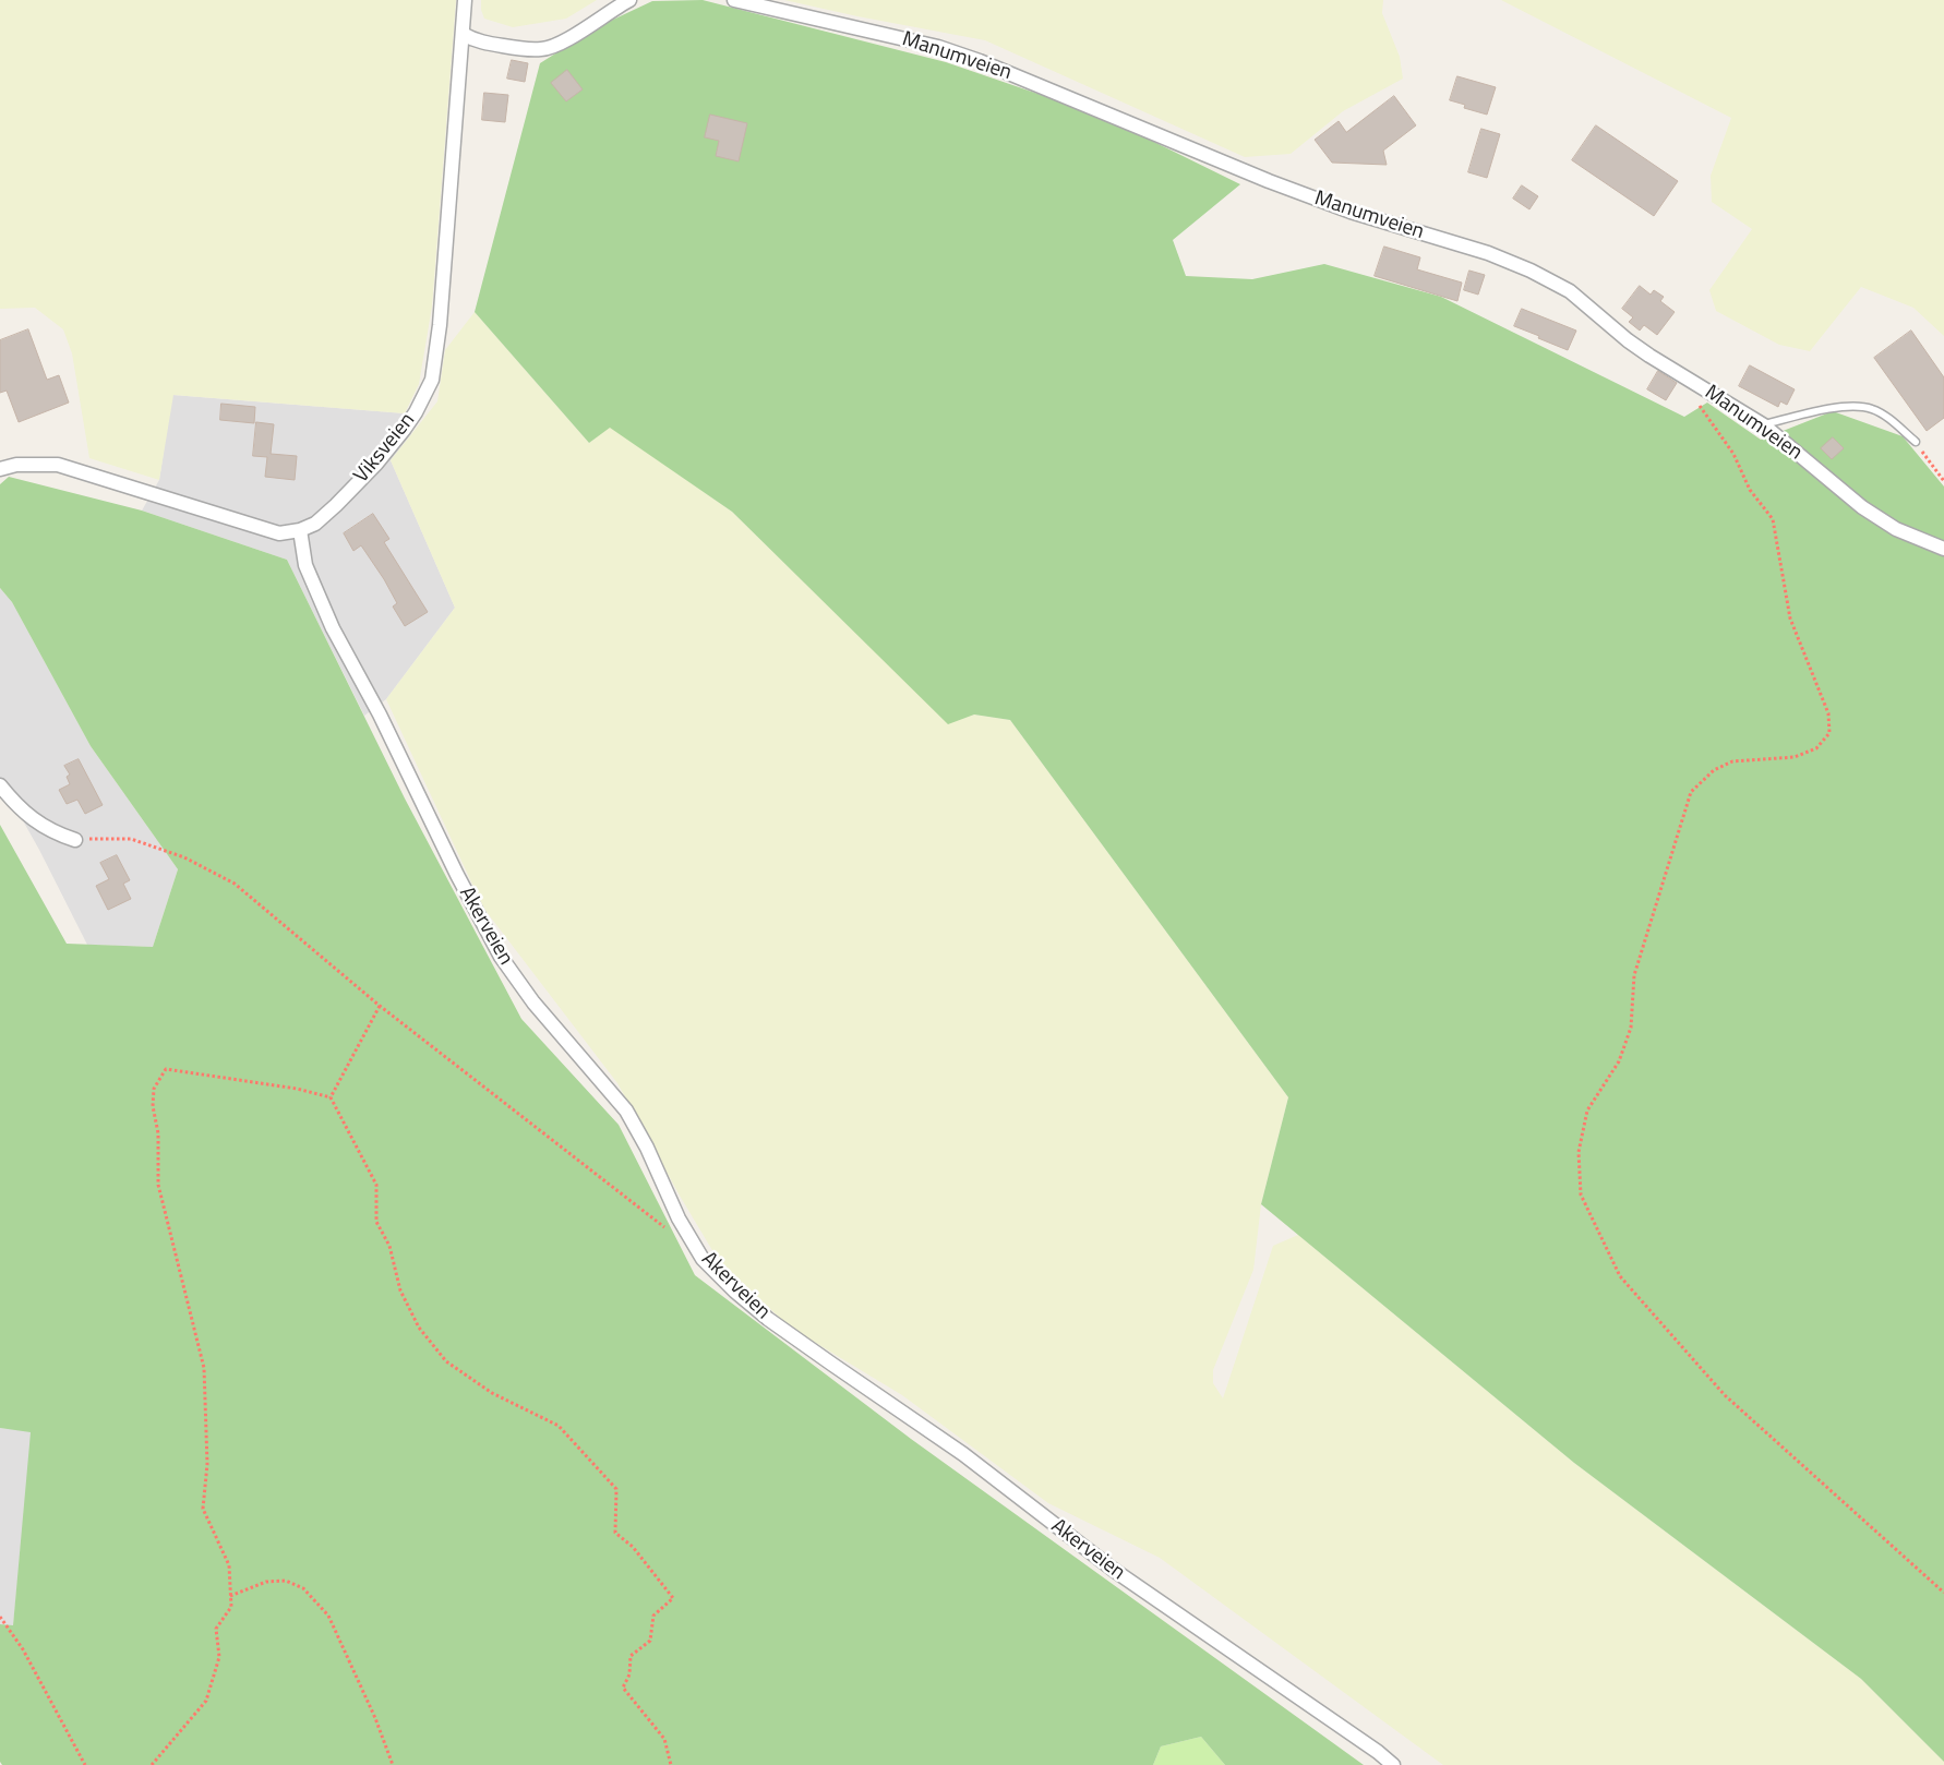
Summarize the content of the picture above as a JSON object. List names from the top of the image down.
{
  "streets": {
    "street": ["Manumveien", "Viksveien", "Akerveien"]
  },
  "crossings": [
    ["Viksveien", "Akerveien"]
  ]
}
